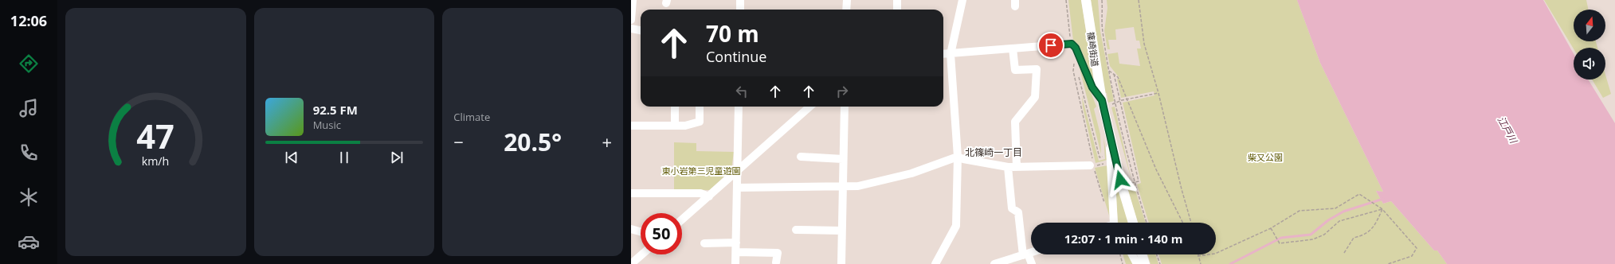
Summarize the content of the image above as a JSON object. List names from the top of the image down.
{
  "streets": {
    "main road": ["篠崎街道"]
  },
  "districts": ["北篠崎一丁目"],
  "water": ["江戸川"],
  "parks": ["柴又公園", "東小岩第三児童遊園"],
  "north": "top",
  "page": {
    "tabs": "12:06",
    "tile": "Climate",
    "turn": ["70 m", "Continue"],
    "song": ["92.5 FM", "Music"],
    "heat": ["−", "20.5°", "+"],
    "limit": "50",
    "trip": "12:07 · 1 min · 140 m",
    "gauge": ["47", "km/h"]
  }
}
